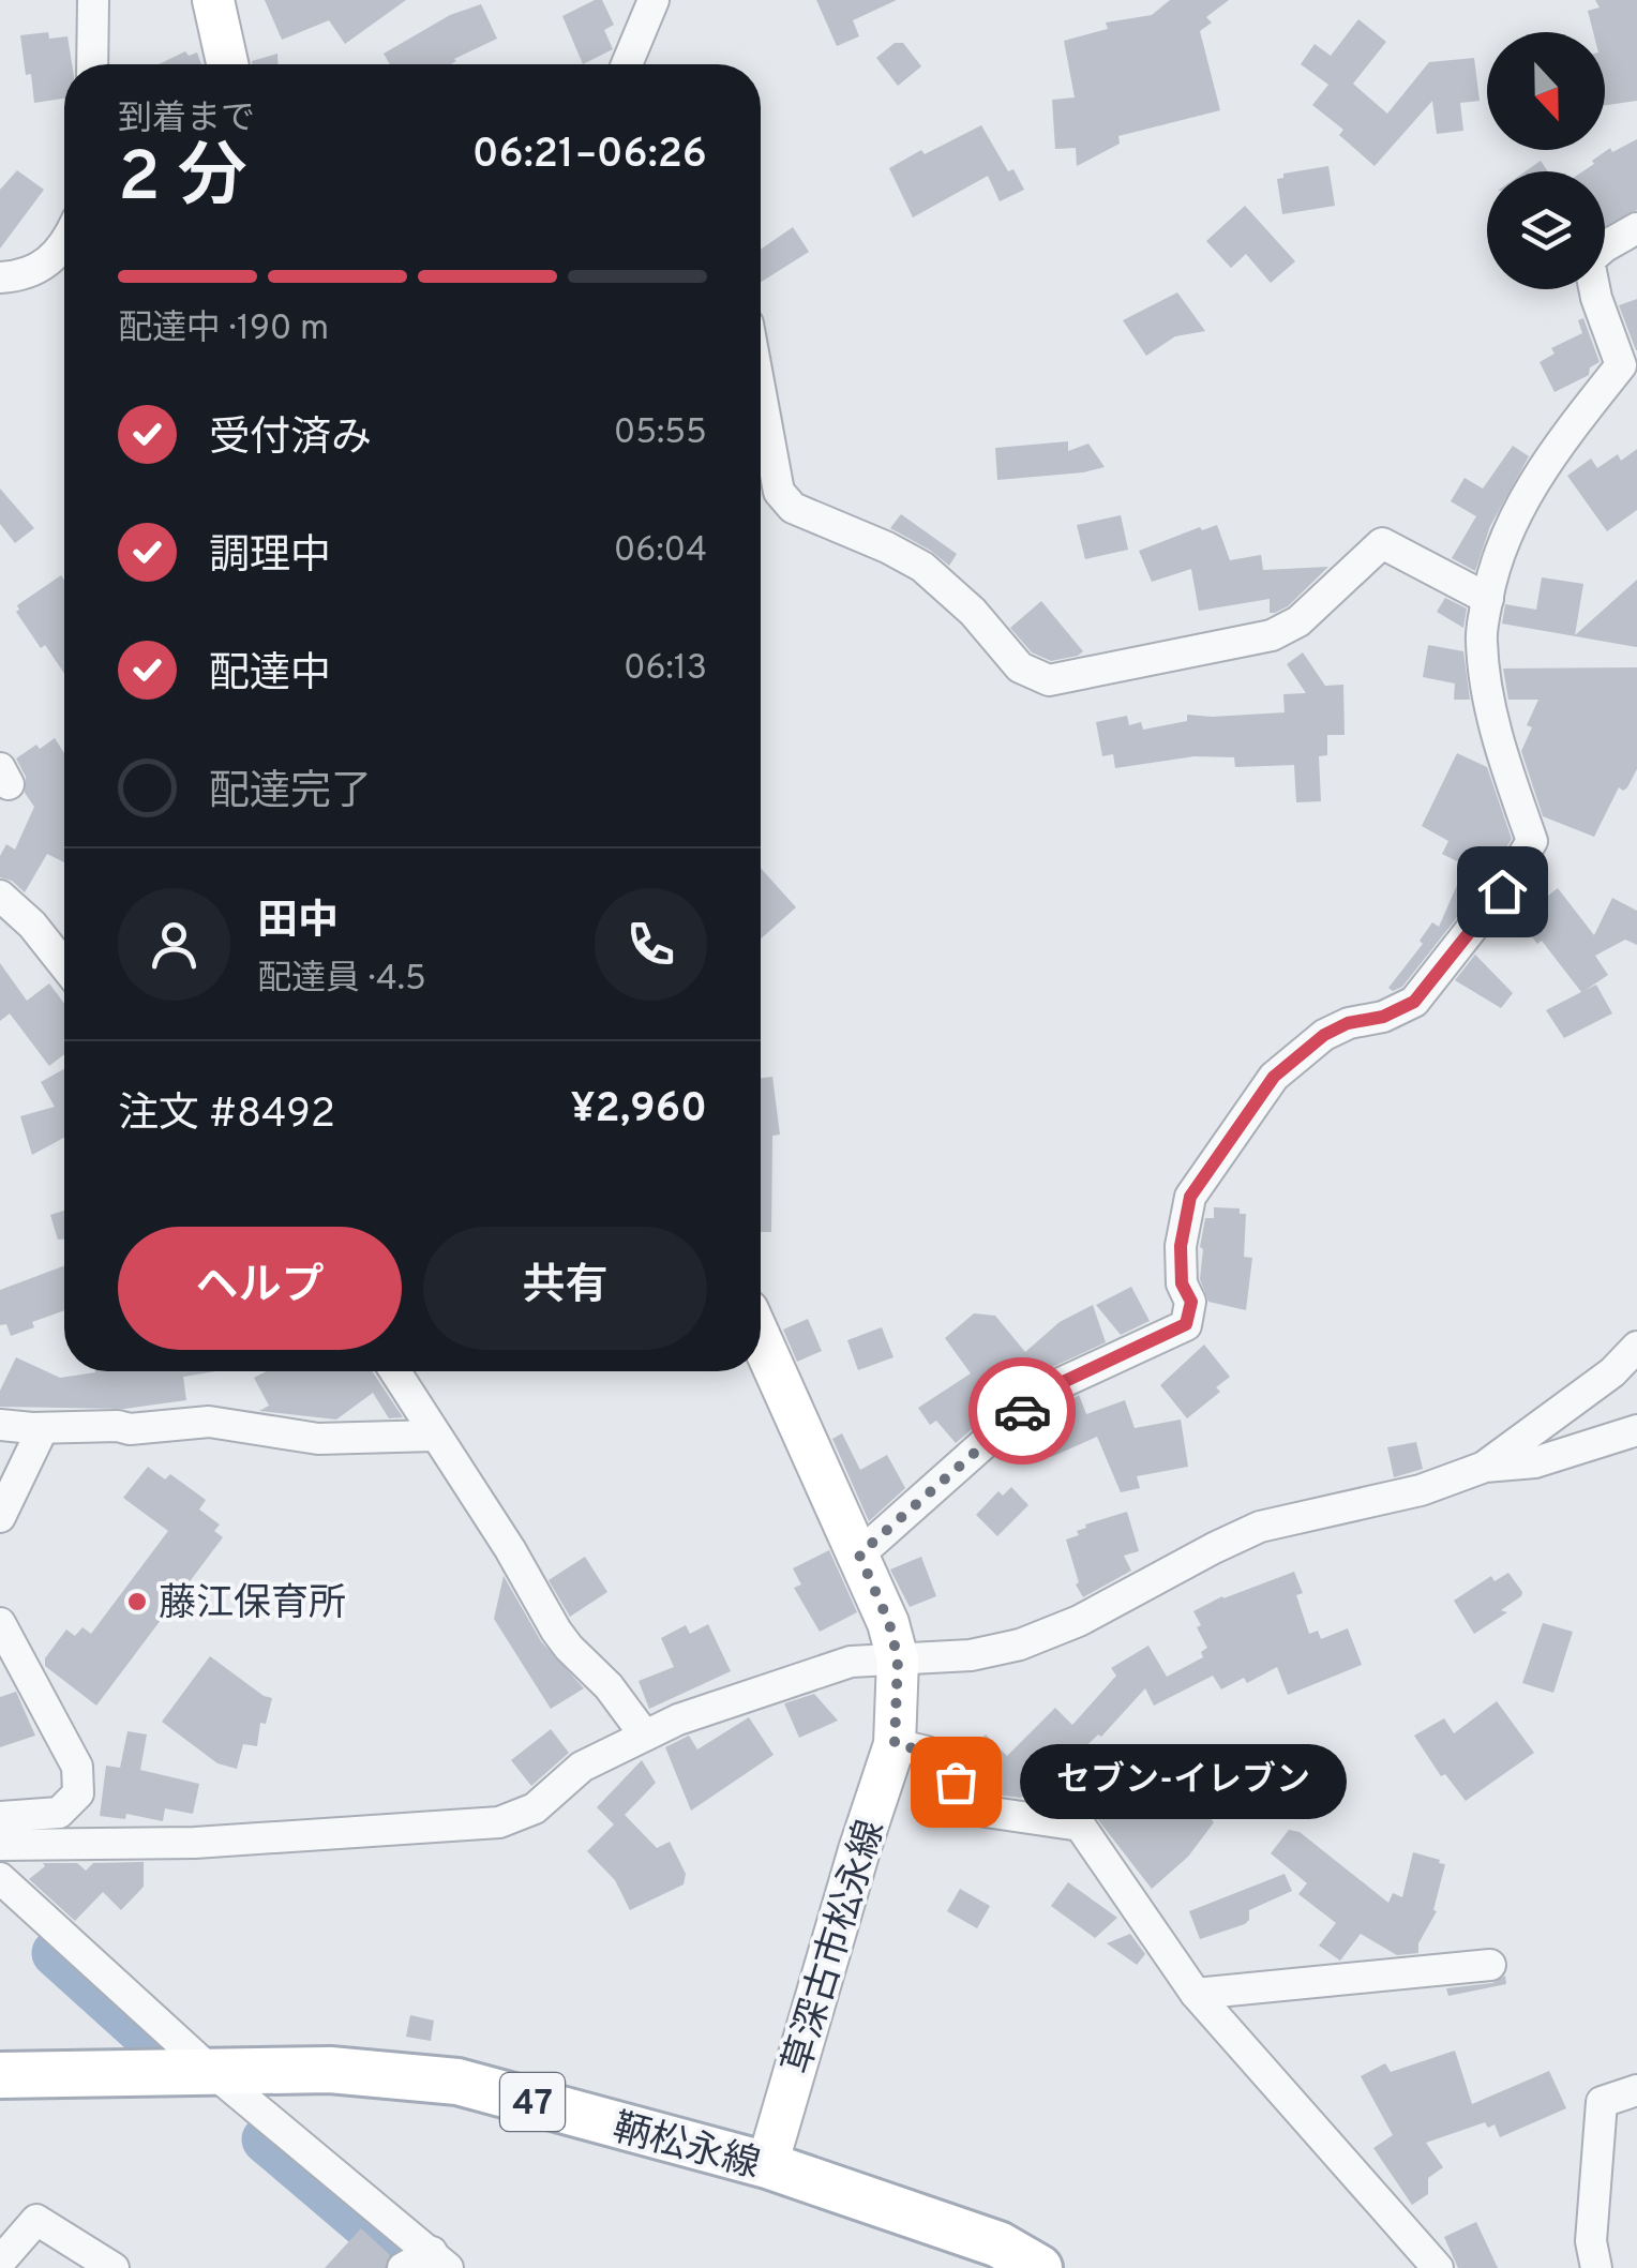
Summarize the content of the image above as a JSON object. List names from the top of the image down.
{
  "streets": {
    "main road": ["草深古市松永線", "47", "鞆松永線"]
  },
  "crossings": [
    ["草深古市松永線", "鞆松永線"]
  ],
  "places": ["藤江保育所", "セブン-イレブン"],
  "north": "bottom",
  "page": {
    "heading": ["2 分", "到着まで", "06:21–06:26"],
    "panel": [
      "田中",
      "配達員 · 4.5",
      "注文 #8492",
      "¥2,960"
    ],
    "bar": "配達中 · 190 m",
    "list": [
      ["受付済み", "05:55"],
      ["調理中", "06:04"],
      ["配達中", "06:13"],
      "配達完了"
    ],
    "buttons": ["ヘルプ", "共有"],
    "bubble": "セブン-イレブン"
  }
}
